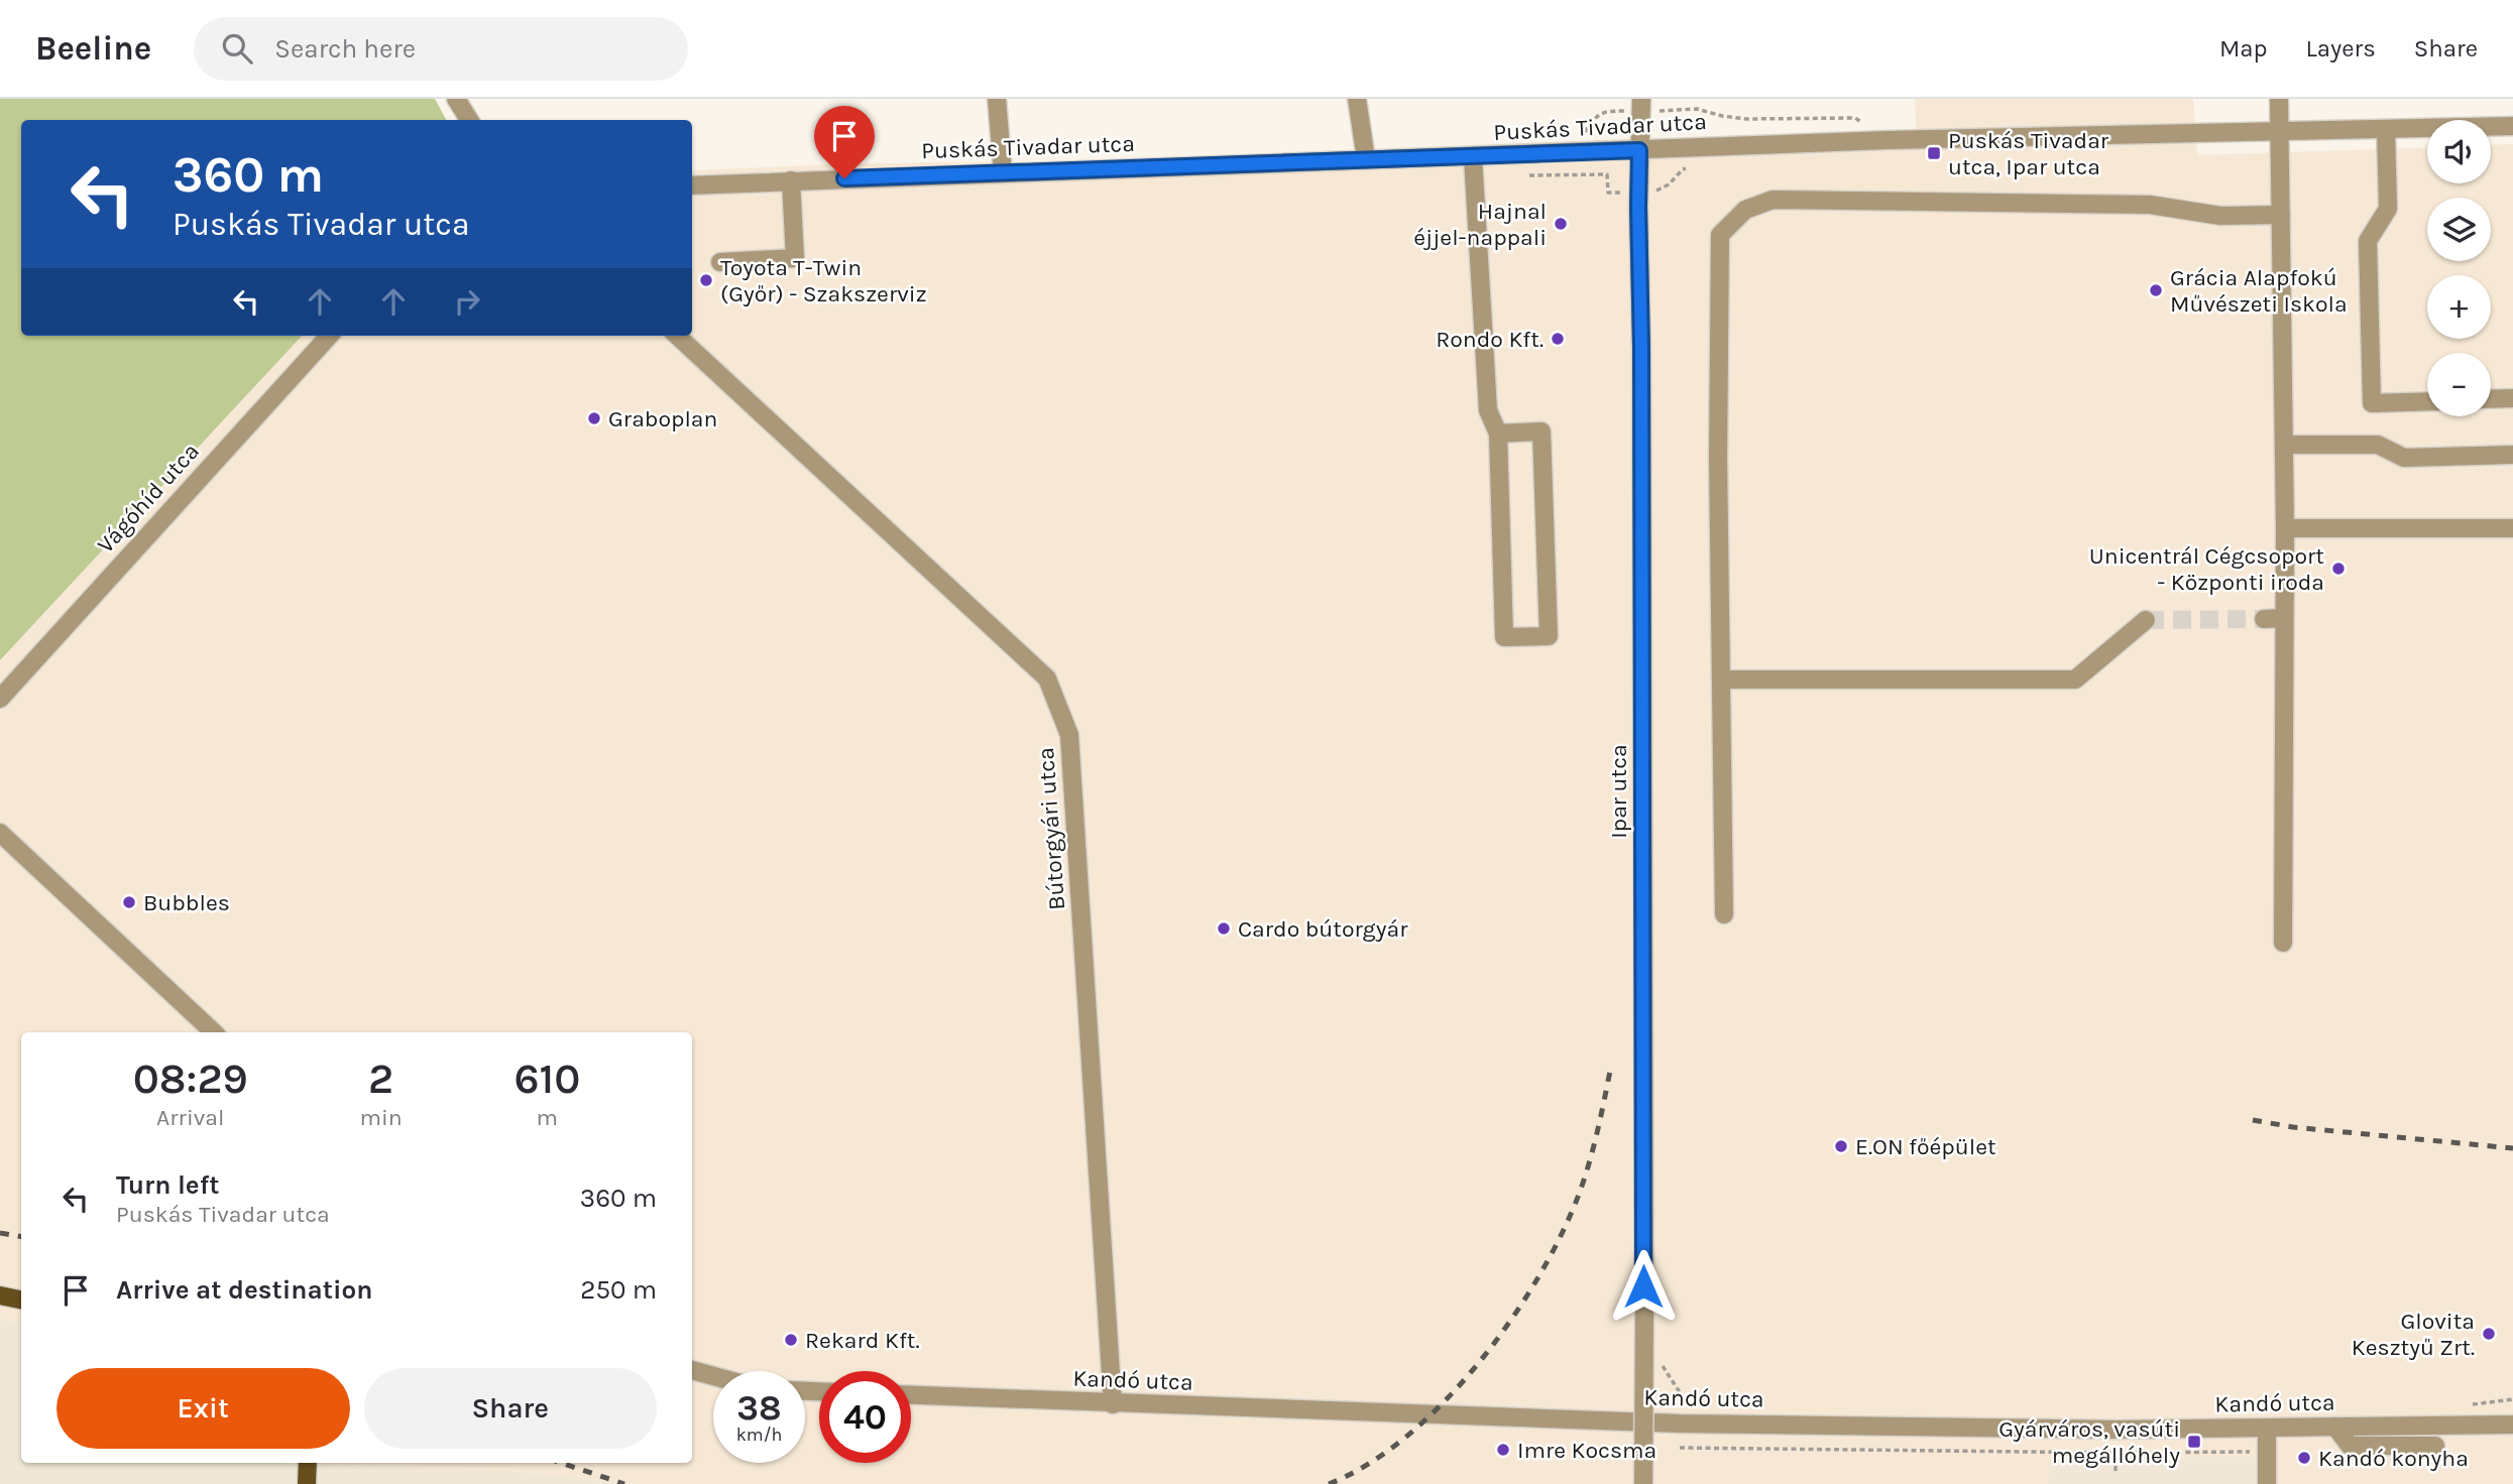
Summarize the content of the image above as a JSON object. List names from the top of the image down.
{
  "streets": {
    "street": [
      "Puskás Tivadar utca",
      "Vágóhíd utca",
      "Ipar utca",
      "Bútorgyári utca",
      "Kandó utca"
    ]
  },
  "crossings": [
    ["Puskás Tivadar utca", "Ipar utca"],
    ["Bútorgyári utca", "Kandó utca"]
  ],
  "places": {
    "transit": ["Puskás Tivadar utca, Ipar utca", "Gyárváros, vasúti megállóhely"],
    "other": [
      "Hajnal éjjel-nappali",
      "Toyota T-Twin (Győr) - Szakszerviz",
      "Grácia Alapfokú Művészeti Iskola",
      "Rondo Kft.",
      "Graboplan",
      "Unicentrál Cégcsoport - Központi iroda",
      "Bubbles",
      "Cardo bútorgyár",
      "E.ON főépület",
      "Glovita Kesztyű Zrt.",
      "Rekard Kft.",
      "Imre Kocsma",
      "Kandó konyha"
    ]
  },
  "page": {
    "header": "Beeline",
    "search": "Search here",
    "nav": ["Map", "Layers", "Share"],
    "map_buttons": ["+", "−"],
    "turn": ["360 m", "Puskás Tivadar utca"],
    "eta": [
      "08:29",
      "Arrival",
      "2",
      "min",
      "610",
      "m"
    ],
    "list": [
      {
        "name": "Turn left",
        "note": "Puskás Tivadar utca",
        "value": "360 m"
      },
      {
        "name": "Arrive at destination",
        "value": "250 m"
      }
    ],
    "buttons": ["Exit", "Share"],
    "speed": "38 km/h",
    "limit": "40"
  }
}
